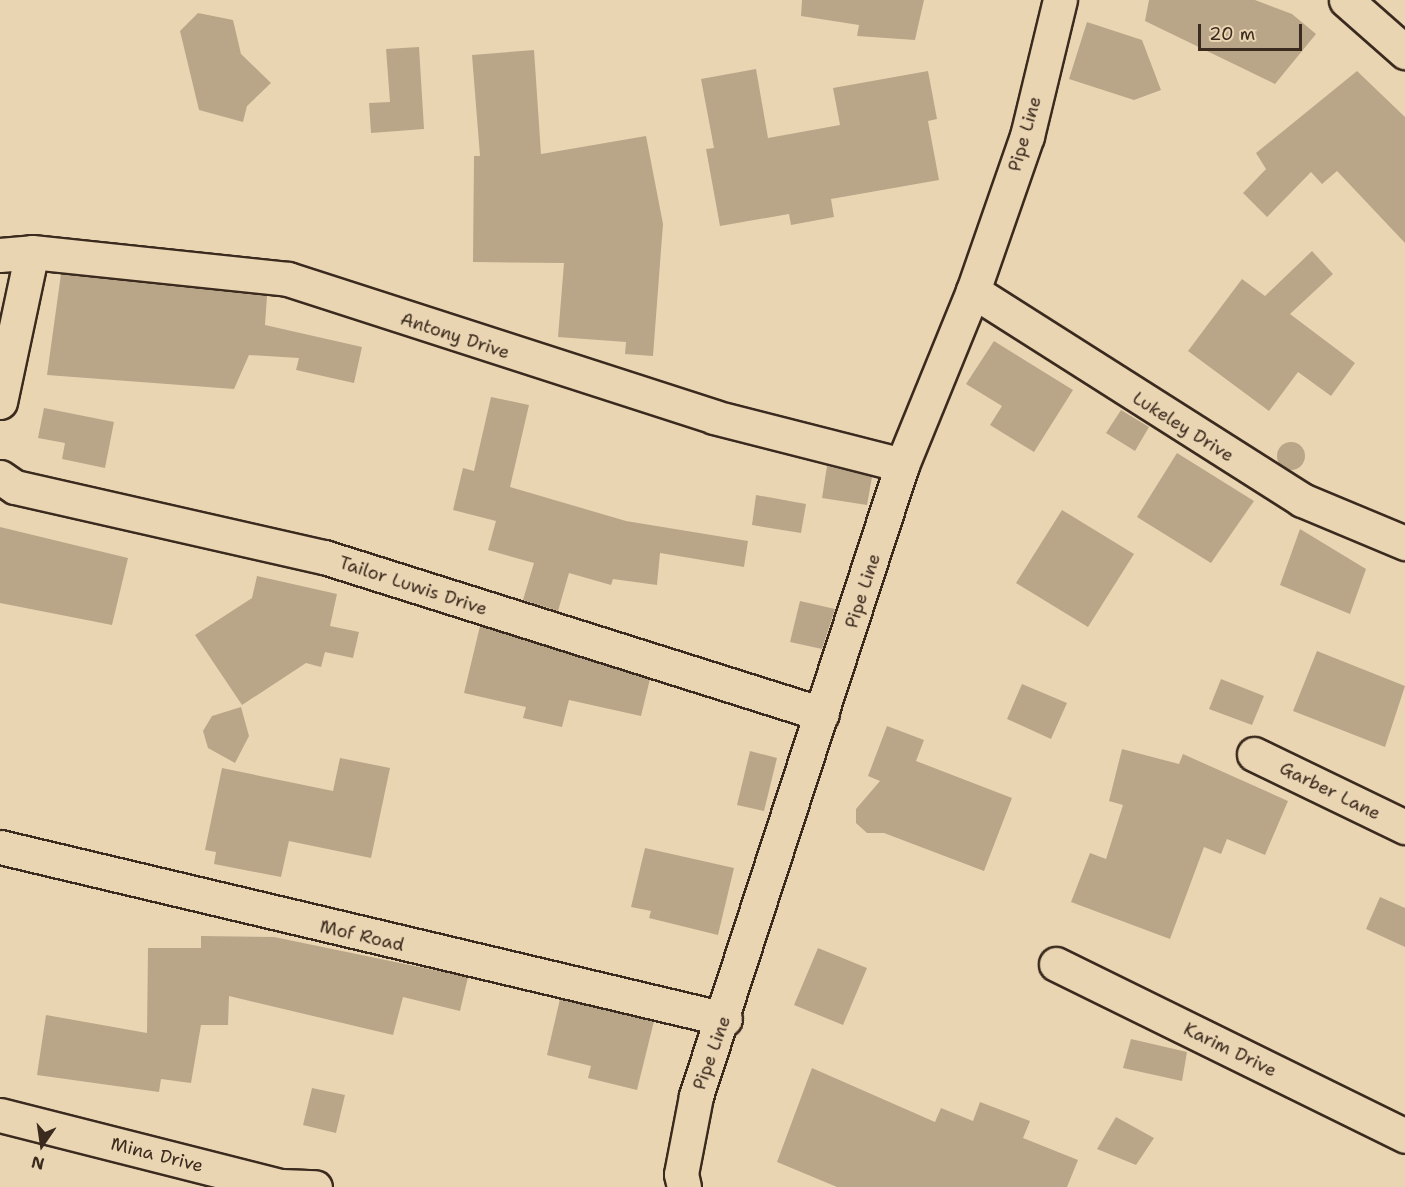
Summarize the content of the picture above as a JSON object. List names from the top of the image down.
{
  "streets": {
    "street": [
      "Pipe Line",
      "Antony Drive",
      "Lukeley Drive",
      "Tailor Luwis Drive",
      "Garber Lane",
      "Mof Road",
      "Karim Drive",
      "Mina Drive"
    ]
  },
  "crossings": [
    ["Pipe Line", "Antony Drive"],
    ["Pipe Line", "Lukeley Drive"],
    ["Pipe Line", "Tailor Luwis Drive"],
    ["Pipe Line", "Mof Road"]
  ],
  "scale_bar": "20 m",
  "north": "bottom"
}
